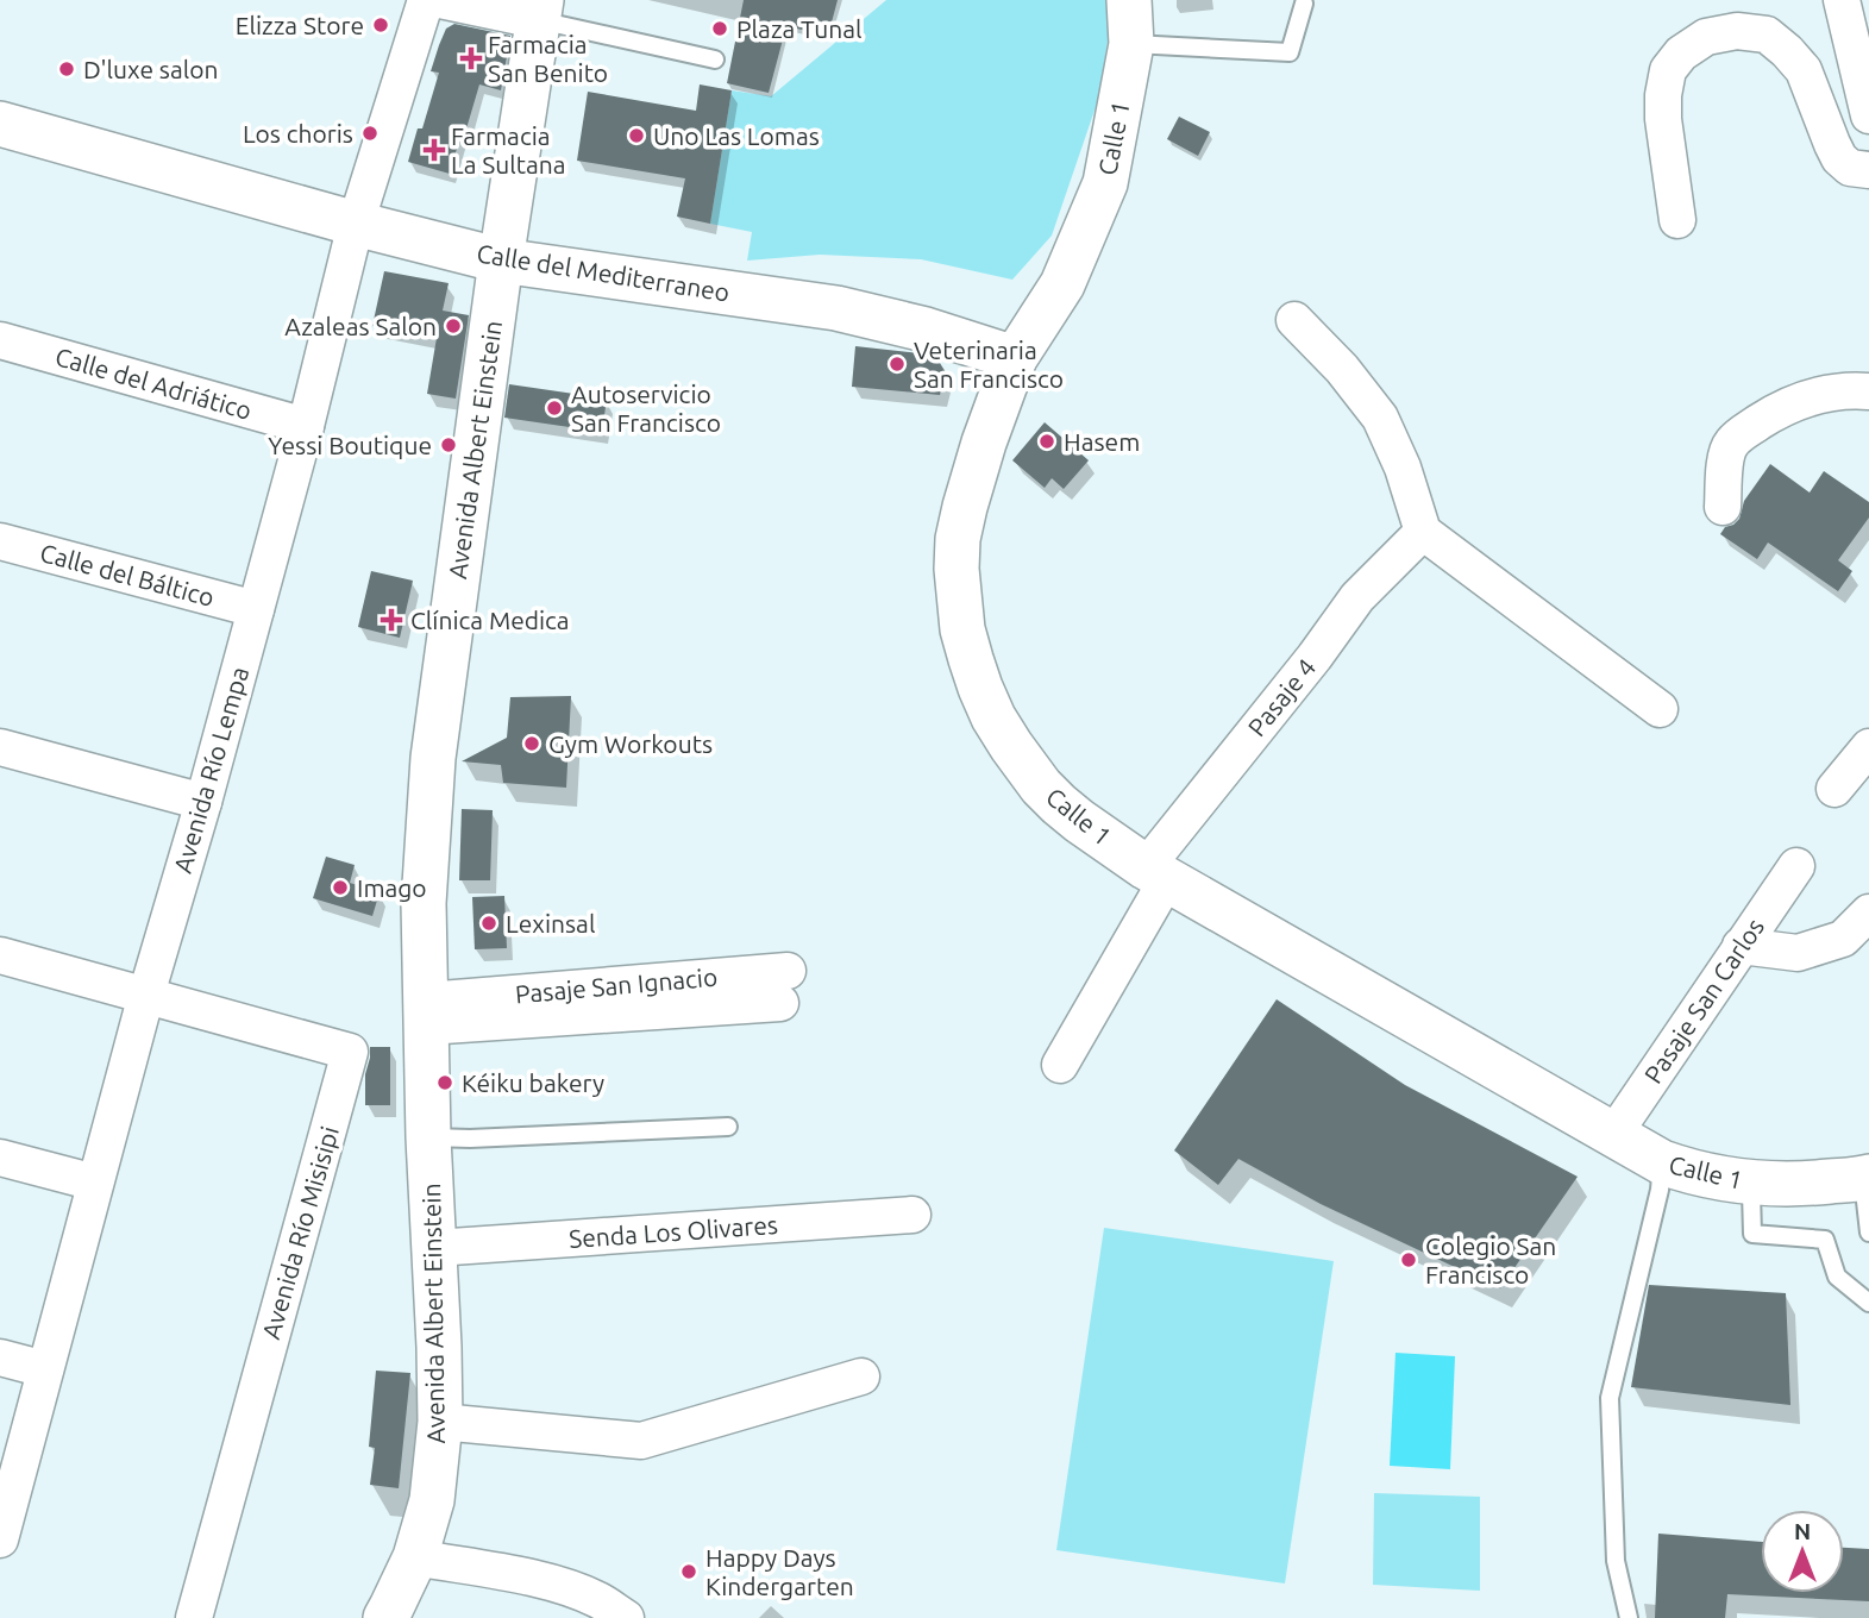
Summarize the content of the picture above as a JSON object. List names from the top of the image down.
{
  "streets": {
    "street": [
      "Calle 1",
      "Calle del Mediterraneo",
      "Calle del Adriático",
      "Avenida Albert Einstein",
      "Calle del Báltico",
      "Pasaje 4",
      "Avenida Río Lempa",
      "Pasaje San Carlos",
      "Senda Los Olivares",
      "Avenida Río Misisipi"
    ]
  },
  "crossings": [
    ["Calle 1", "Calle del Mediterraneo"],
    ["Calle 1", "Pasaje 4"],
    ["Calle 1", "Pasaje San Carlos"],
    ["Calle del Mediterraneo", "Avenida Albert Einstein"],
    ["Calle del Mediterraneo", "Avenida Río Lempa"],
    ["Calle del Adriático", "Avenida Río Lempa"],
    ["Avenida Albert Einstein", "Senda Los Olivares"],
    ["Calle del Báltico", "Avenida Río Lempa"],
    ["Avenida Río Lempa", "Avenida Río Misisipi"]
  ],
  "places": {
    "other": [
      "Elizza Store",
      "Plaza Tunal",
      "D'luxe salon",
      "Los choris",
      "Uno Las Lomas",
      "Azaleas Salon",
      "Veterinaria San Francisco",
      "Autoservicio San Francisco",
      "Hasem",
      "Yessi Boutique",
      "Gym Workouts",
      "Imago",
      "Lexinsal",
      "Kéiku bakery",
      "Colegio San Francisco",
      "Happy Days Kindergarten"
    ],
    "health": ["Farmacia San Benito", "Farmacia La Sultana", "Clínica Medica"]
  },
  "north": "top"
}
